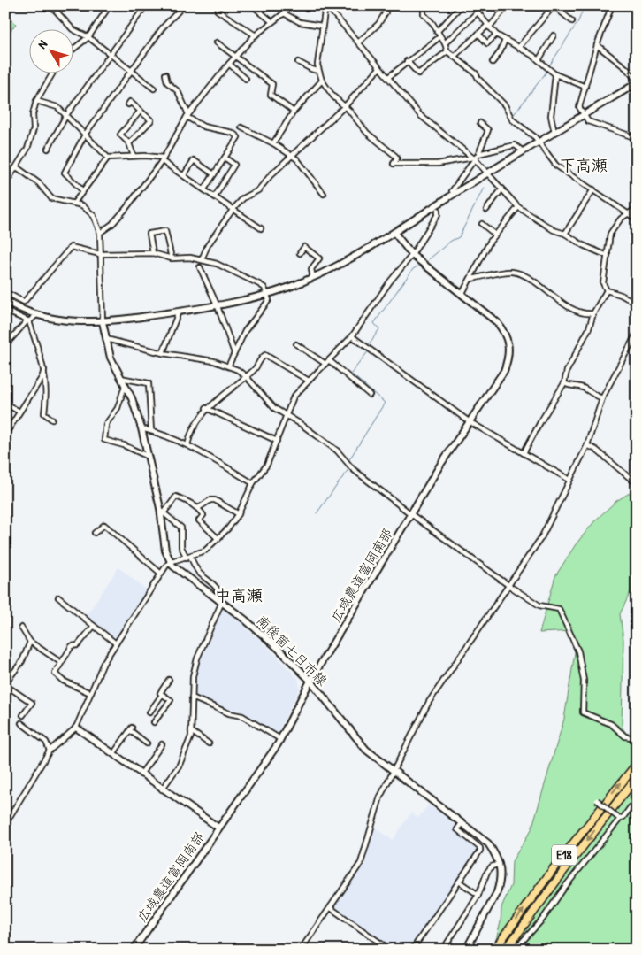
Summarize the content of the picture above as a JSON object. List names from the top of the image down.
{
  "streets": {
    "highway": ["E18"],
    "street": ["広域農道富岡南部", "南後箇七日市線"]
  },
  "crossings": [
    ["広域農道富岡南部", "南後箇七日市線"]
  ],
  "districts": ["下高瀬", "中高瀬"],
  "north": "top left"
}
